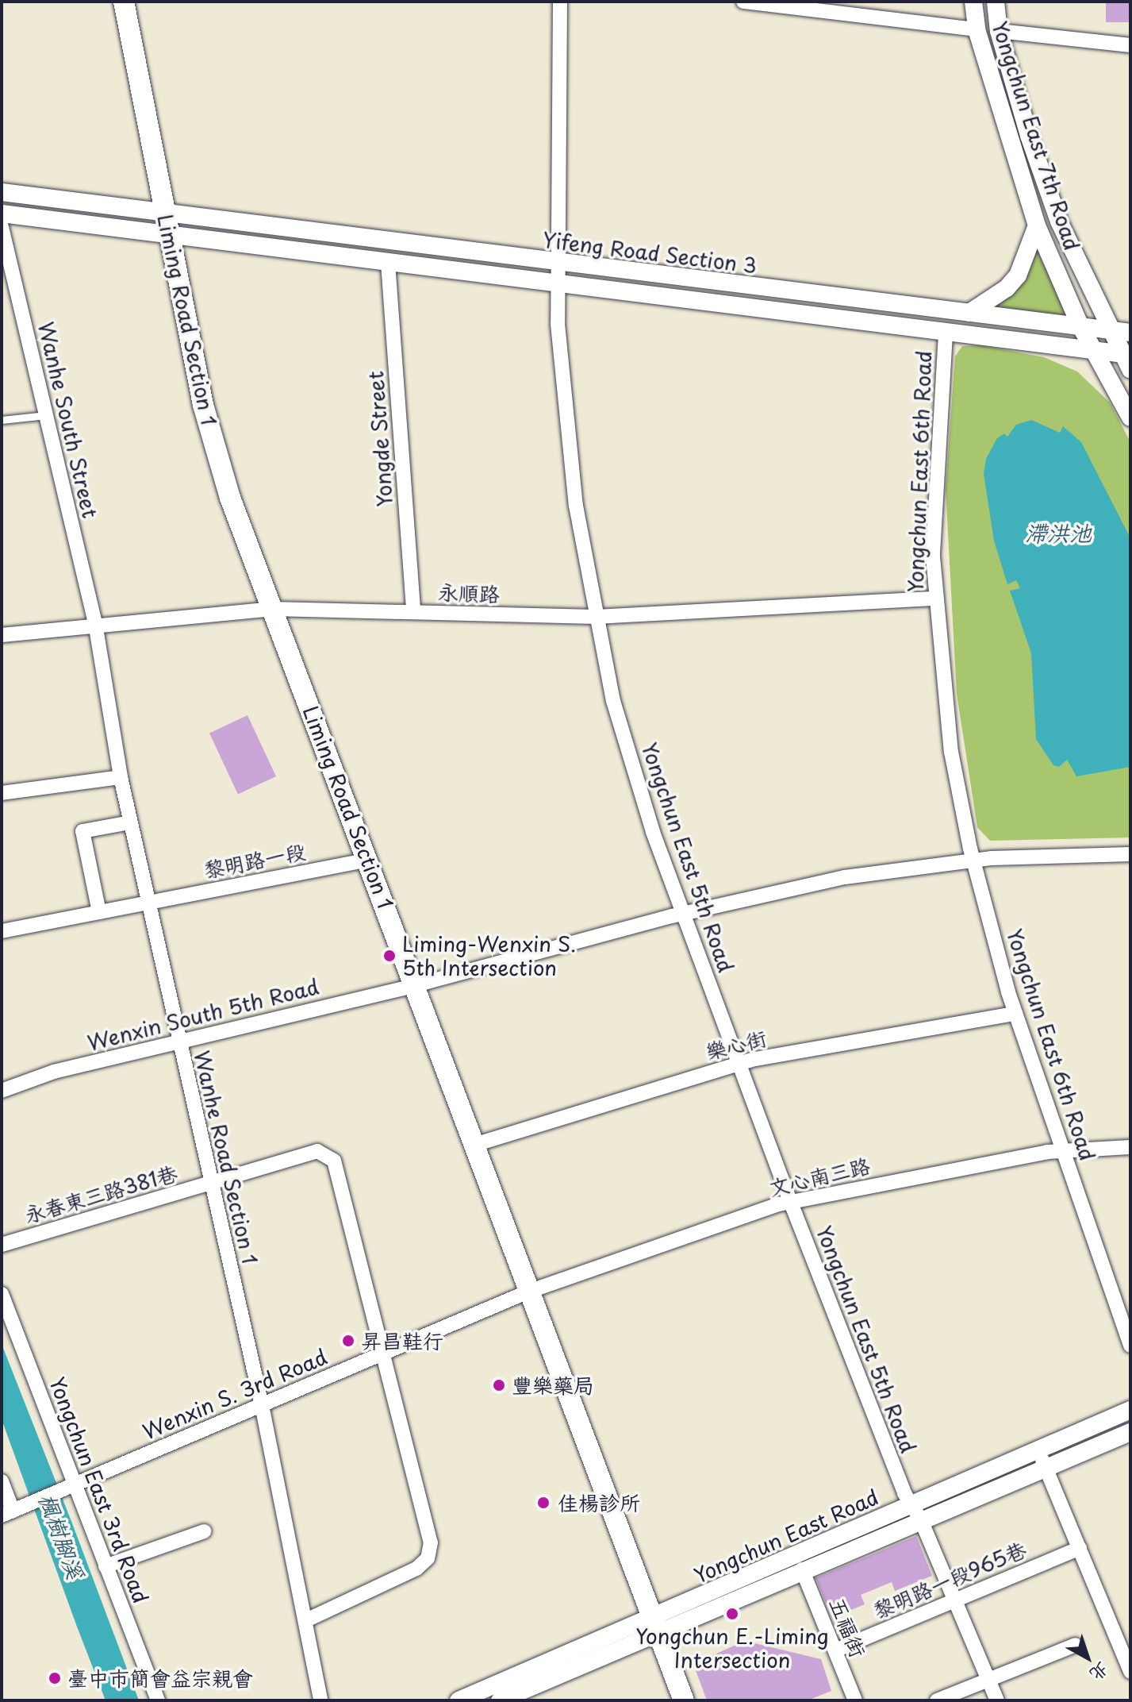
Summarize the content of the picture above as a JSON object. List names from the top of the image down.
{
  "streets": {
    "main road": ["Liming Road Section 1"],
    "street": [
      "Yongchun East 7th Road",
      "Yifeng Road Section 3",
      "Wanhe South Street",
      "Yongde Street",
      "Yongchun East 6th Road",
      "永順路",
      "Yongchun East 5th Road",
      "黎明路一段",
      "Wenxin South 5th Road",
      "樂心街",
      "Wanhe Road Section 1",
      "文心南三路",
      "永春東三路381巷",
      "Wenxin S. 3rd Road",
      "Yongchun East 3rd Road",
      "Yongchun East Road",
      "黎明路一段965巷",
      "五福街"
    ]
  },
  "crossings": [
    ["Yongchun East 7th Road", "Yifeng Road Section 3"],
    ["Yifeng Road Section 3", "Liming Road Section 1"],
    ["Yifeng Road Section 3", "Yongde Street"],
    ["Yifeng Road Section 3", "Yongchun East 6th Road"],
    ["Yifeng Road Section 3", "Yongchun East 5th Road"],
    ["Liming Road Section 1", "永順路"],
    ["Liming Road Section 1", "黎明路一段"],
    ["Liming Road Section 1", "Wenxin South 5th Road"],
    ["Liming Road Section 1", "樂心街"],
    ["Liming Road Section 1", "文心南三路"],
    ["Liming Road Section 1", "Wenxin S. 3rd Road"],
    ["Liming Road Section 1", "Yongchun East Road"],
    ["Wanhe South Street", "永順路"],
    ["Wanhe South Street", "Wanhe Road Section 1"],
    ["Yongde Street", "永順路"],
    ["Yongchun East 6th Road", "永順路"],
    ["Yongchun East 6th Road", "Wenxin South 5th Road"],
    ["Yongchun East 6th Road", "樂心街"],
    ["Yongchun East 6th Road", "文心南三路"],
    ["永順路", "Yongchun East 5th Road"],
    ["永順路", "Wanhe Road Section 1"],
    ["Yongchun East 5th Road", "Wenxin South 5th Road"],
    ["Yongchun East 5th Road", "樂心街"],
    ["Yongchun East 5th Road", "文心南三路"],
    ["Yongchun East 5th Road", "Yongchun East Road"],
    ["Yongchun East 5th Road", "黎明路一段965巷"],
    ["黎明路一段", "Wanhe Road Section 1"],
    ["Wenxin South 5th Road", "Wanhe Road Section 1"],
    ["Wanhe Road Section 1", "永春東三路381巷"],
    ["Wanhe Road Section 1", "Wenxin S. 3rd Road"],
    ["文心南三路", "Wenxin S. 3rd Road"],
    ["永春東三路381巷", "Wenxin S. 3rd Road"],
    ["Wenxin S. 3rd Road", "Yongchun East 3rd Road"],
    ["Yongchun East Road", "五福街"],
    ["黎明路一段965巷", "五福街"]
  ],
  "water": ["滯洪池", "楓樹腳溪"],
  "places": [
    "Liming-Wenxin S. 5th Intersection",
    "昇昌鞋行",
    "豐樂藥局",
    "佳楊診所",
    "Yongchun E.-Liming Intersection",
    "臺中市簡會益宗親會"
  ],
  "north": "bottom right"
}
